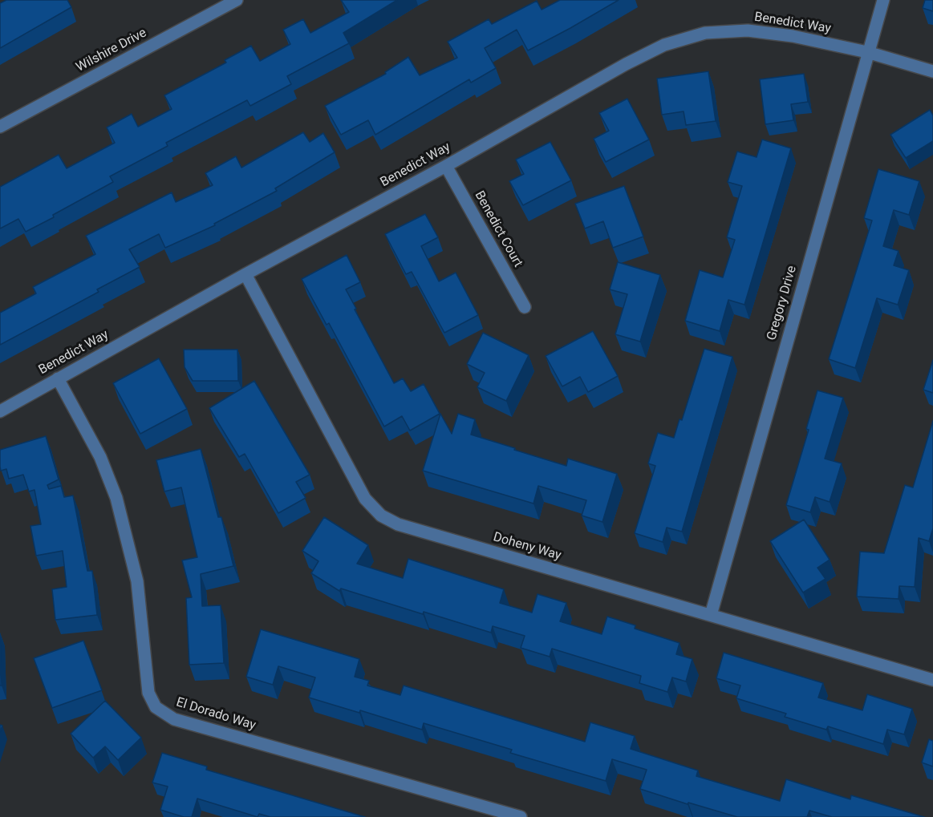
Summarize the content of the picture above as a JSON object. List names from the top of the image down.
{
  "streets": {
    "street": [
      "Benedict Way",
      "Wilshire Drive",
      "Benedict Court",
      "Gregory Drive",
      "Doheny Way",
      "El Dorado Way"
    ]
  },
  "crossings": [
    ["Benedict Way", "Benedict Court"],
    ["Benedict Way", "Gregory Drive"],
    ["Benedict Way", "Doheny Way"],
    ["Benedict Way", "El Dorado Way"],
    ["Gregory Drive", "Doheny Way"]
  ]
}
